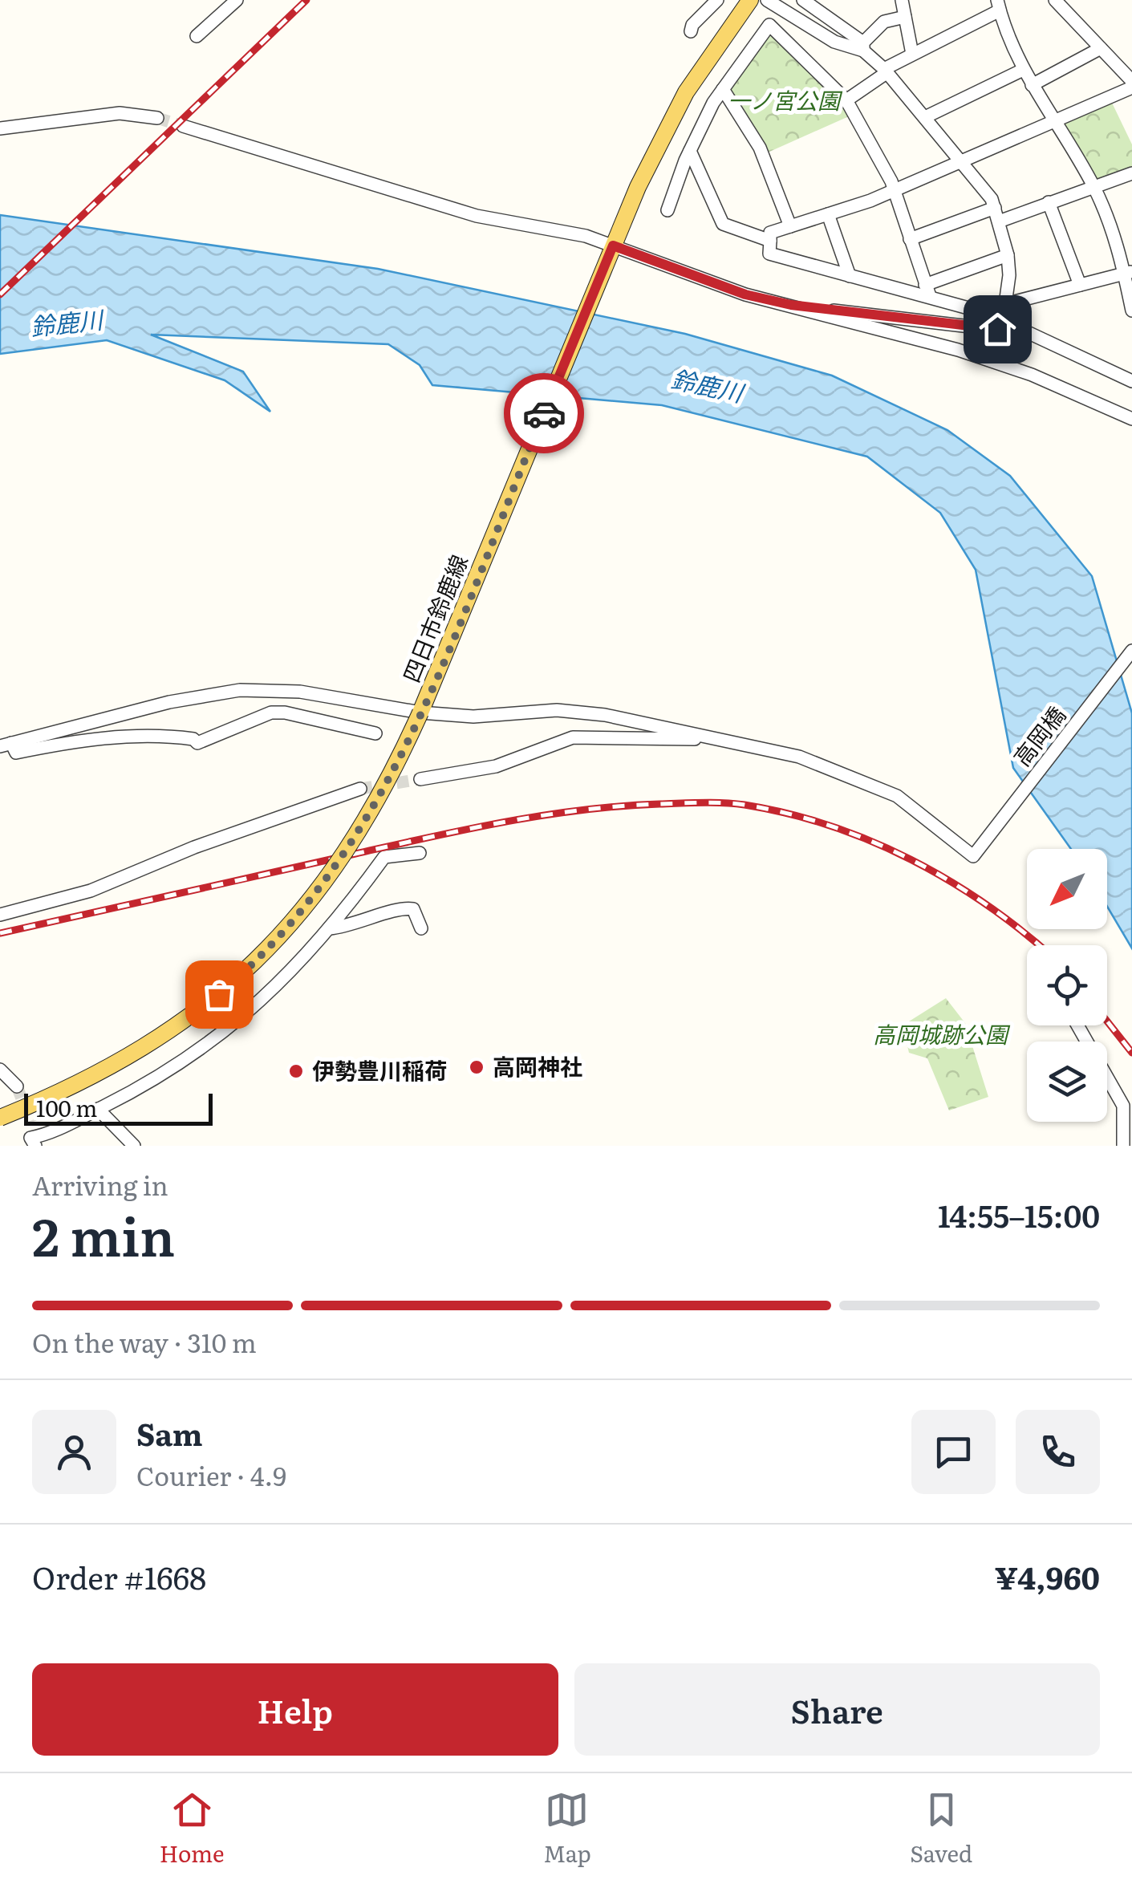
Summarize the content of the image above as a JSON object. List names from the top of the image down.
{
  "streets": {
    "main road": ["四日市鈴鹿線"],
    "street": ["高岡橋"]
  },
  "water": ["鈴鹿川"],
  "parks": ["一ノ宮公園", "高岡城跡公園"],
  "places": ["高岡神社", "伊勢豊川稲荷"],
  "scale_bar": "100 m",
  "north": "bottom left",
  "page": {
    "scale": "100 m",
    "heading": ["2 min", "Arriving in", "14:55–15:00"],
    "panel": [
      "Sam",
      "Courier · 4.9",
      "Order #1668",
      "¥4,960"
    ],
    "bar": "On the way · 310 m",
    "buttons": ["Help", "Share"],
    "tabs": ["Home", "Map", "Saved"]
  }
}
